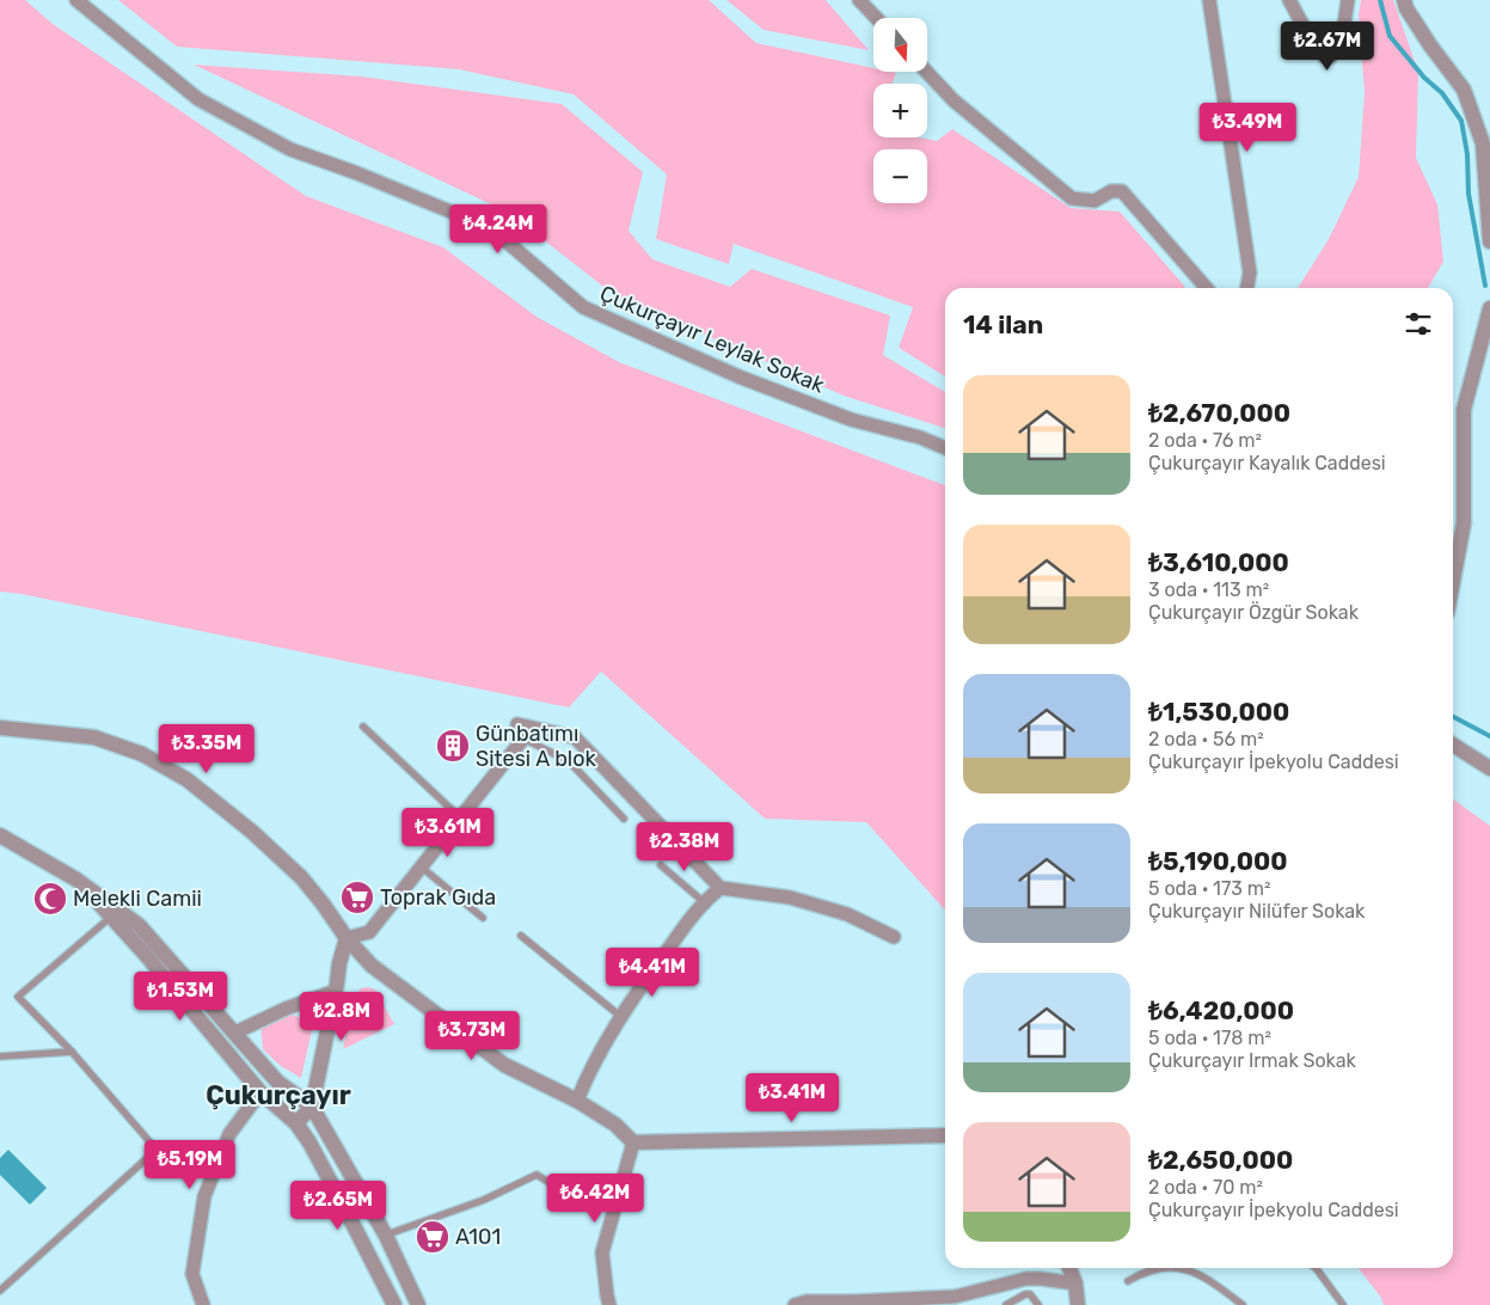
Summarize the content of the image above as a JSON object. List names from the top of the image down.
{
  "streets": {
    "street": ["Çukurçayır Leylak Sokak"]
  },
  "districts": ["Çukurçayır"],
  "places": {
    "building": ["Günbatımı Sitesi A blok"],
    "supermarket": ["Toprak Gıda", "A101"],
    "mosque": ["Melekli Camii"]
  },
  "north": "bottom",
  "page": {
    "map_buttons": ["+", "−"],
    "price": [
      "₺2.67M",
      "₺3.49M",
      "₺4.24M",
      "₺3.35M",
      "₺3.61M",
      "₺2.38M",
      "₺4.41M",
      "₺1.53M",
      "₺2.8M",
      "₺3.73M",
      "₺3.41M",
      "₺5.19M",
      "₺6.42M",
      "₺2.65M"
    ],
    "heading": "14 ilan",
    "list": [
      {
        "name": "₺2,670,000",
        "note": "2 oda · 76 m² · Çukurçayır Kayalık Caddesi"
      },
      {
        "name": "₺3,610,000",
        "note": "3 oda · 113 m² · Çukurçayır Özgür Sokak"
      },
      {
        "name": "₺1,530,000",
        "note": "2 oda · 56 m² · Çukurçayır İpekyolu Caddesi"
      },
      {
        "name": "₺5,190,000",
        "note": "5 oda · 173 m² · Çukurçayır Nilüfer Sokak"
      },
      {
        "name": "₺6,420,000",
        "note": "5 oda · 178 m² · Çukurçayır Irmak Sokak"
      },
      {
        "name": "₺2,650,000",
        "note": "2 oda · 70 m² · Çukurçayır İpekyolu Caddesi"
      }
    ]
  }
}
